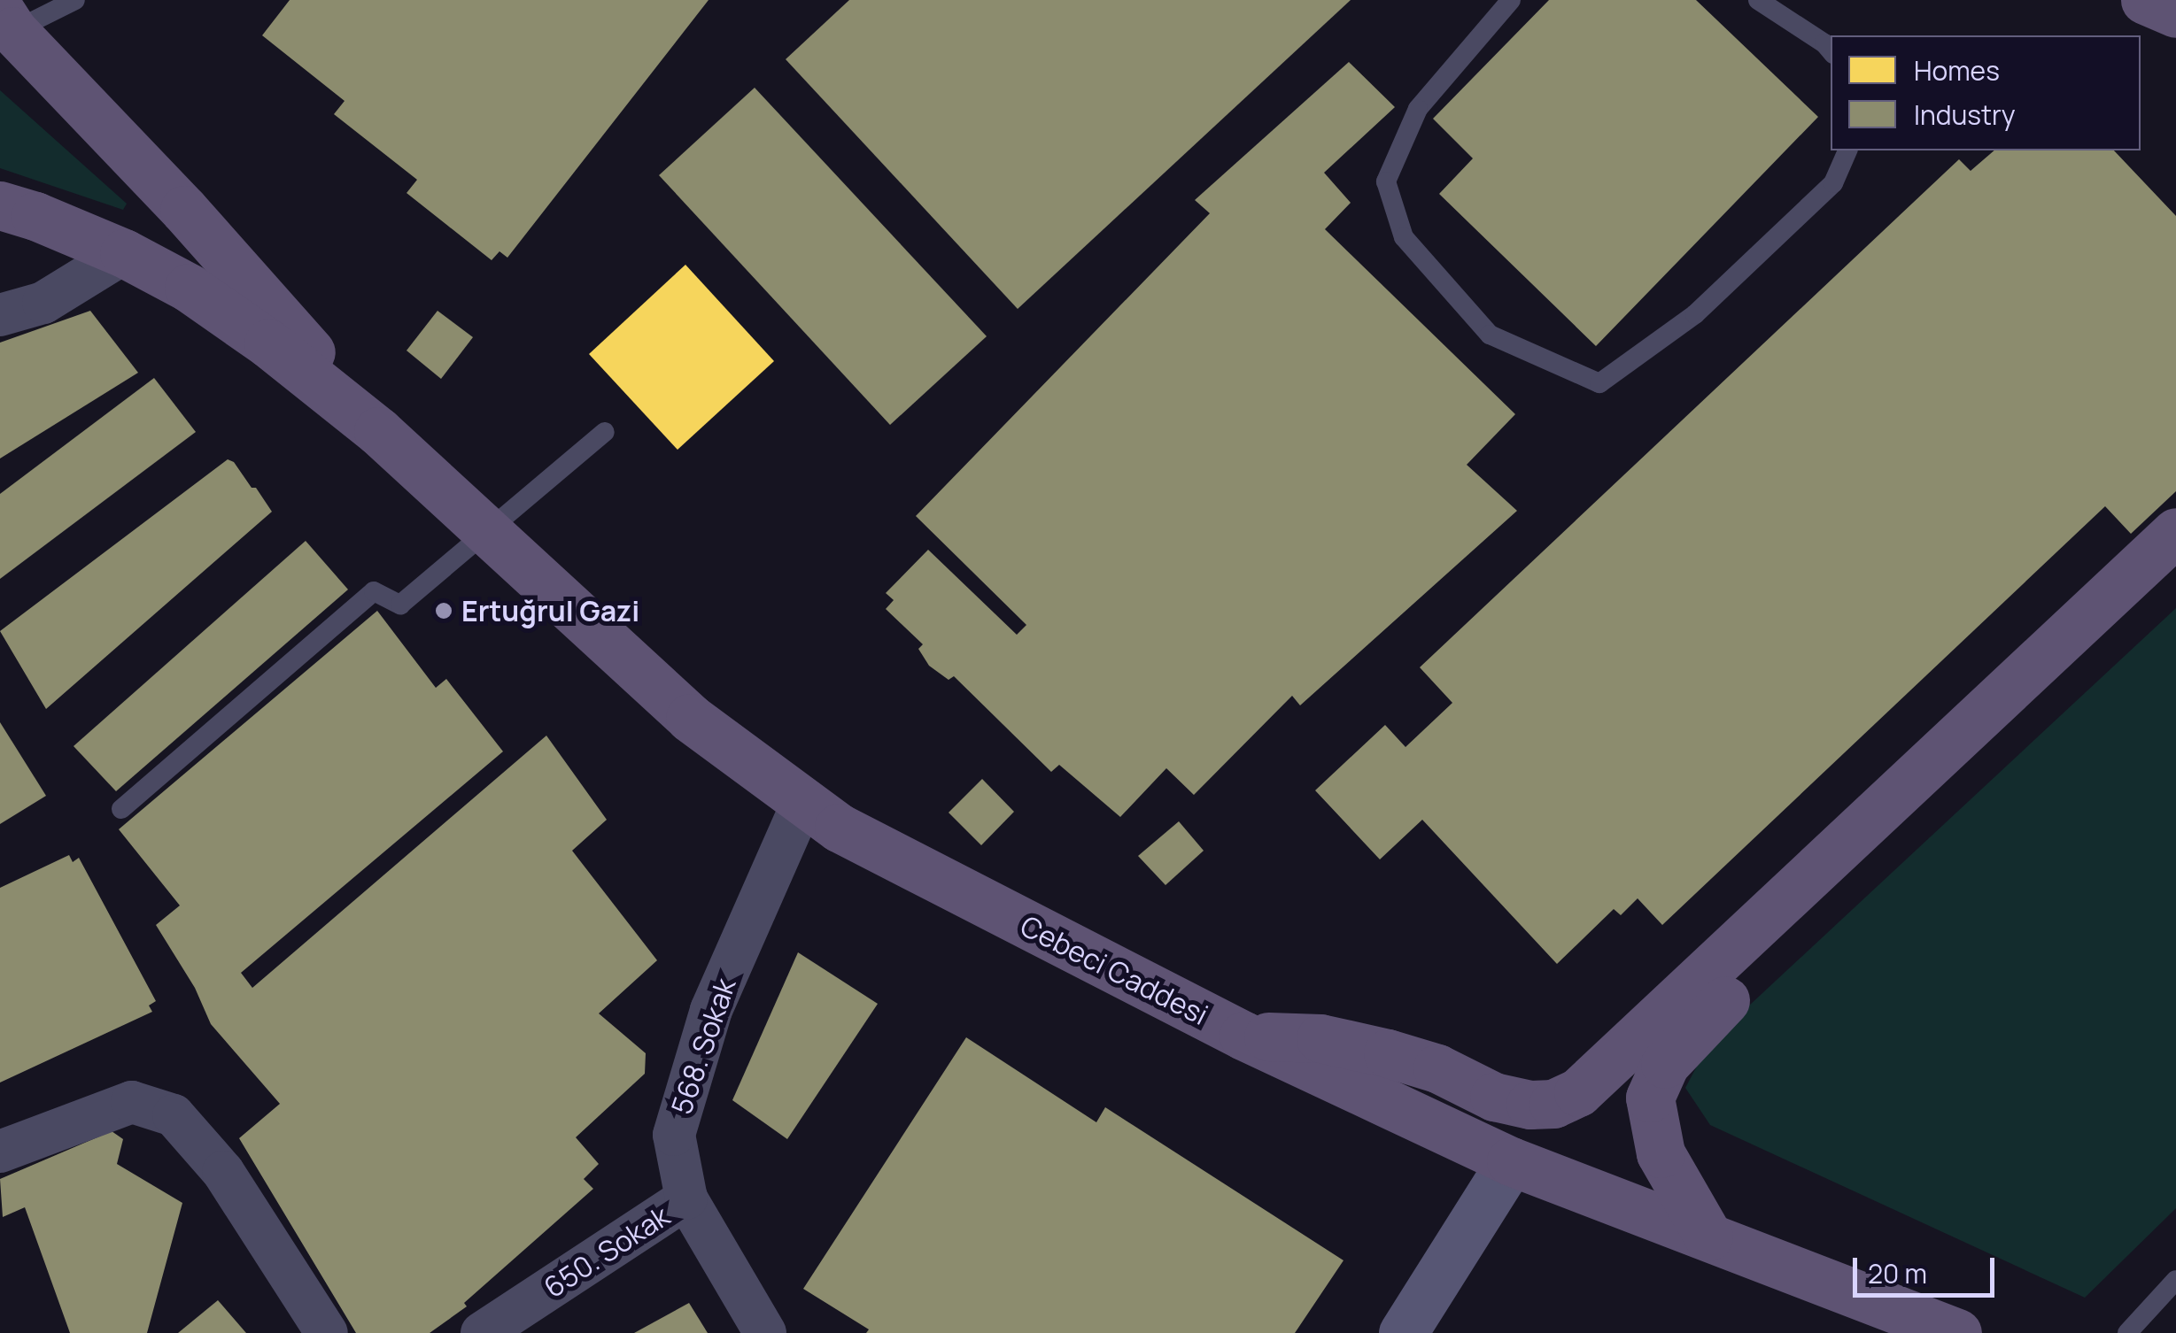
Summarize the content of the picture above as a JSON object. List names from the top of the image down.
{
  "streets": {
    "main road": ["Cebeci Caddesi"],
    "street": ["568. Sokak", "650. Sokak"]
  },
  "crossings": [
    ["Cebeci Caddesi", "568. Sokak"],
    ["568. Sokak", "650. Sokak"]
  ],
  "places": ["Ertuğrul Gazi"],
  "legend": ["Homes", "Industry"],
  "scale_bar": "20 m"
}
